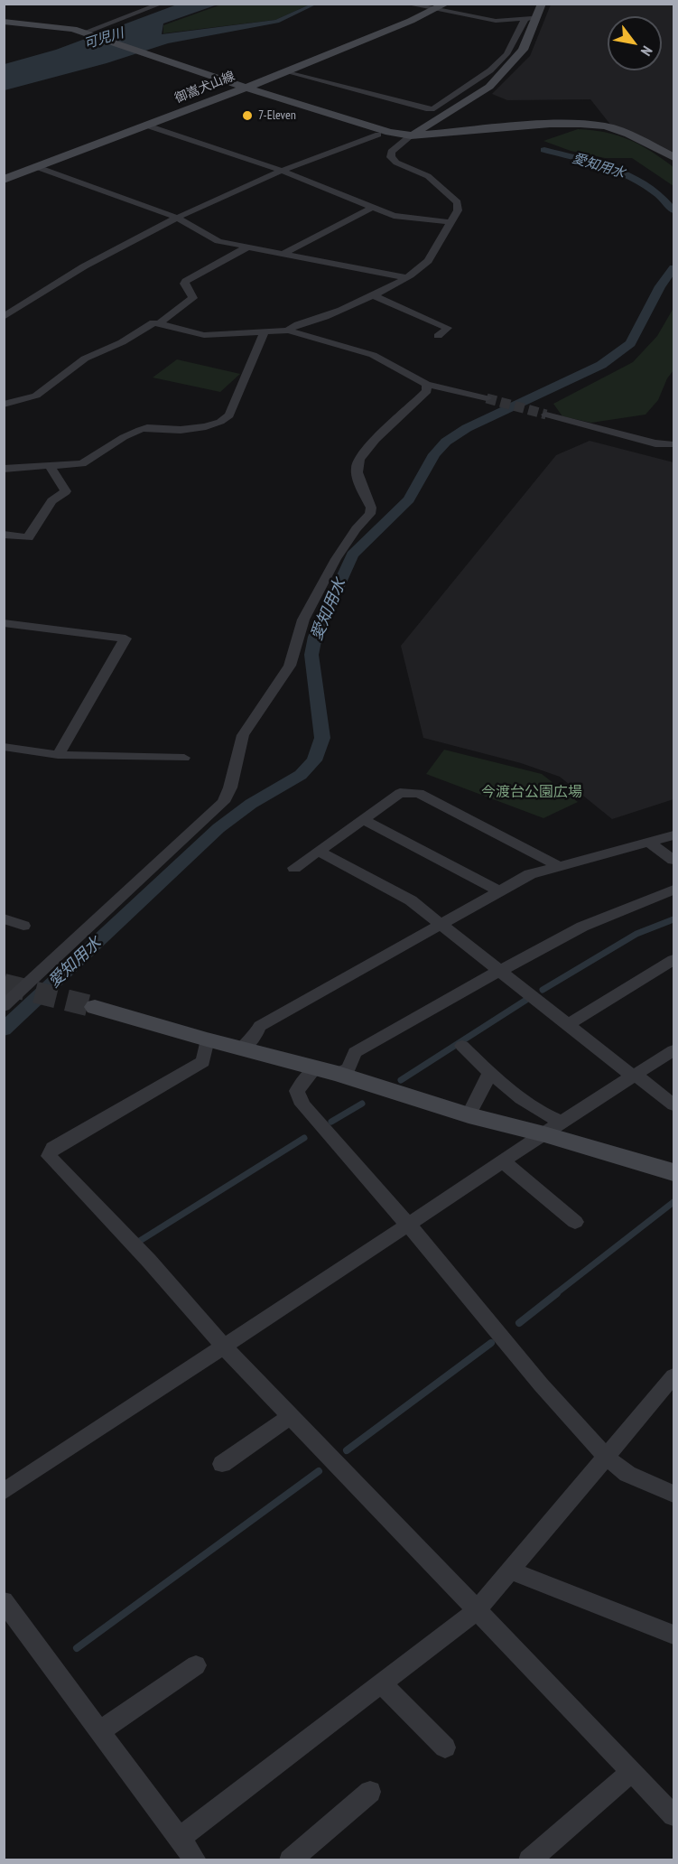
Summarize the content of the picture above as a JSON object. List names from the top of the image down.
{
  "streets": {
    "street": ["御嵩犬山線"]
  },
  "water": ["可児川", "愛知用水"],
  "parks": ["今渡台公園広場"],
  "places": ["7-Eleven"],
  "north": "bottom right"
}
